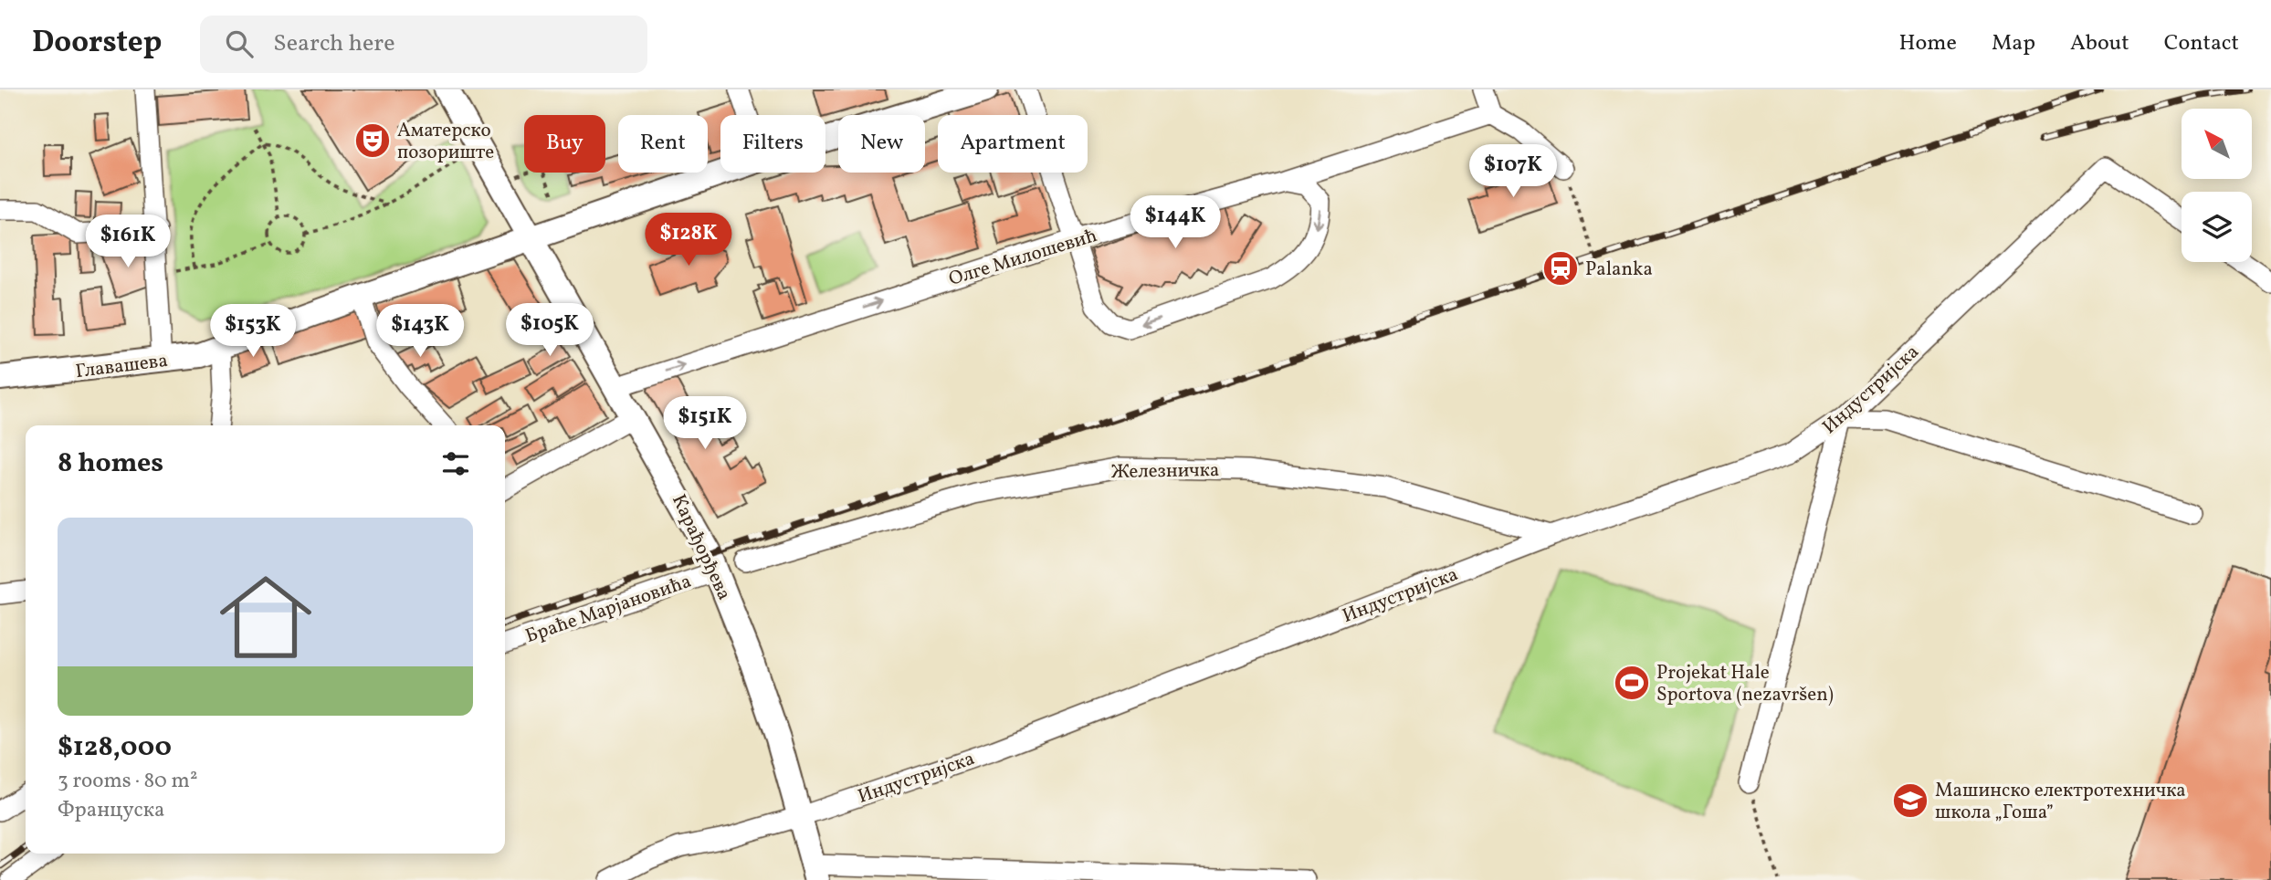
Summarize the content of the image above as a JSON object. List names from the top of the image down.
{
  "streets": {
    "main road": ["Главашева", "Карађорђева"],
    "street": [
      "Олге Милошевић",
      "Индустријска",
      "Железничка",
      "Браће Марјановића"
    ]
  },
  "crossings": [
    ["Олге Милошевић", "Карађорђева"],
    ["Главашева", "Карађорђева"],
    ["Индустријска", "Железничка"],
    ["Индустријска", "Карађорђева"],
    ["Карађорђева", "Браће Марјановића"]
  ],
  "one_way": ["Олге Милошевић"],
  "places": {
    "theatre": ["Аматерско позориште"],
    "station": ["Palanka"],
    "sports": ["Projekat Hale Sportova (nezavršen)"],
    "school or university": ["Машинско електротехничка школа „Гоша”"]
  },
  "north": "top left",
  "page": {
    "header": "Doorstep",
    "search": "Search here",
    "nav": [
      "Home",
      "Map",
      "About",
      "Contact"
    ],
    "chip": [
      "Buy",
      "Rent",
      "Filters",
      "New",
      "Apartment"
    ],
    "price": [
      "$107K",
      "$144K",
      "$128K",
      "$161K",
      "$105K",
      "$153K",
      "$143K",
      "$151K"
    ],
    "heading": "8 homes",
    "list": [
      {
        "name": "$128,000",
        "note": "3 rooms · 80 m² · Француска"
      }
    ]
  }
}
